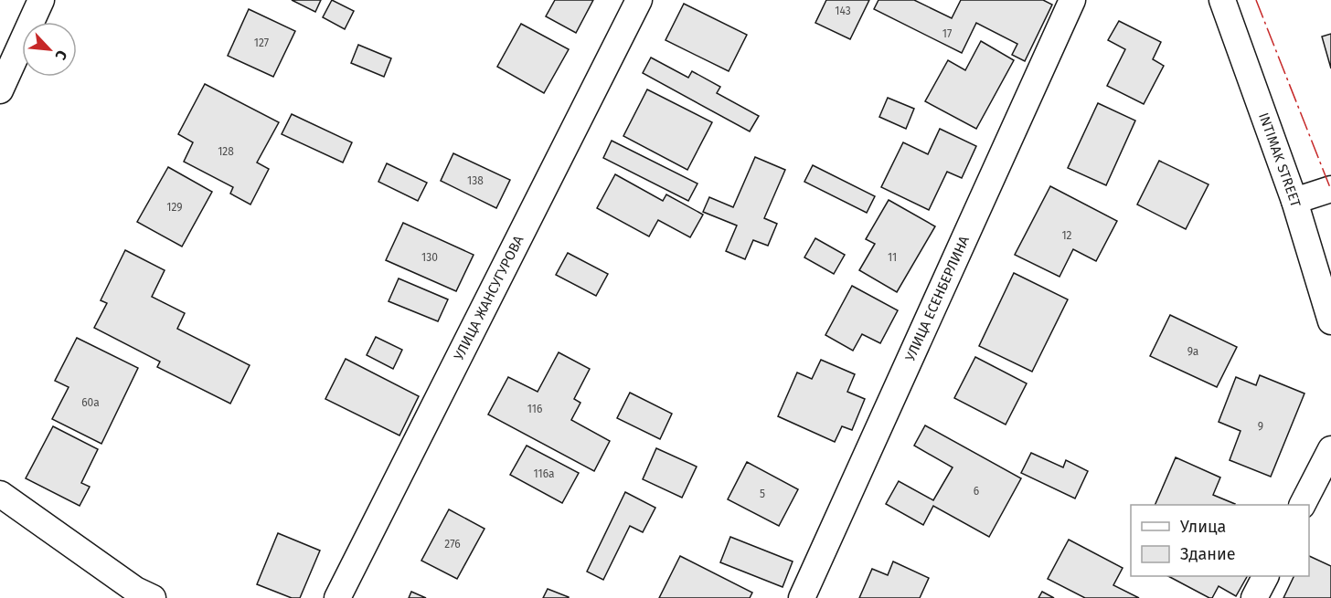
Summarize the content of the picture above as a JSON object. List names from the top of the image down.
{
  "streets": {
    "street": ["INTIMAK STREET", "УЛИЦА ЖАНСУГУРОВА", "УЛИЦА ЕСЕНБЕРЛИНА"]
  },
  "house_numbers": [
    "143",
    "17",
    "127",
    "128",
    "138",
    "129",
    "12",
    "130",
    "11",
    "9а",
    "60а",
    "116",
    "9",
    "116а",
    "6",
    "5",
    "276"
  ],
  "legend": ["Улица", "Здание"],
  "north": "bottom right"
}
